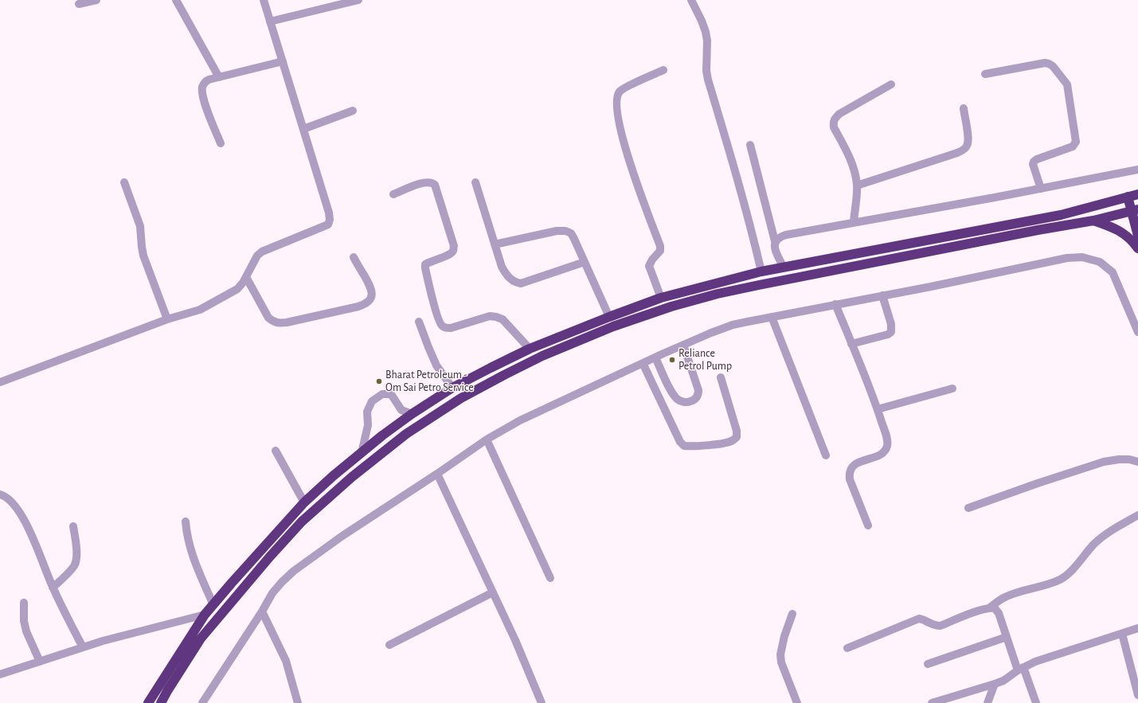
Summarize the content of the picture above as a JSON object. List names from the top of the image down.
{
  "places": ["Reliance Petrol Pump", "Bharat Petroleum - Om Sai Petro Service"]
}
